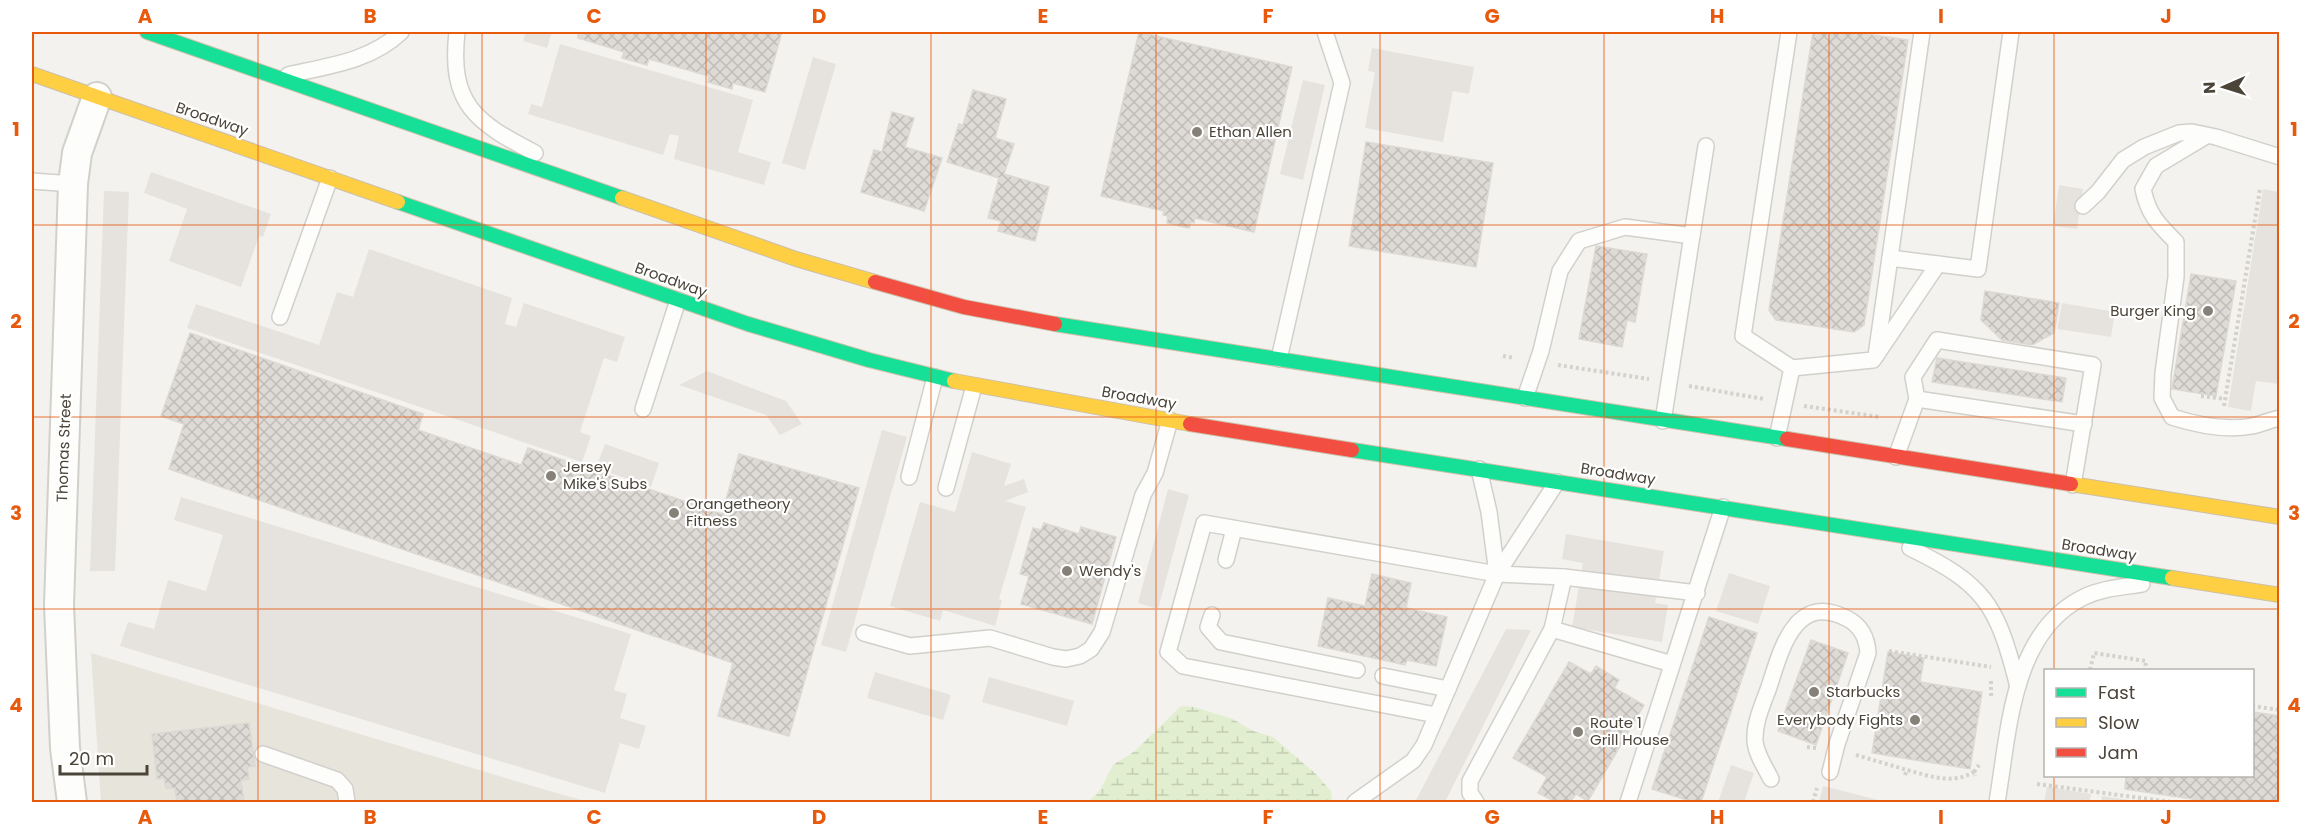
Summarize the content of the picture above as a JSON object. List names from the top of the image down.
{
  "streets": {
    "highway": ["Broadway"],
    "street": ["Thomas Street"]
  },
  "crossings": [
    ["Broadway", "Thomas Street"]
  ],
  "places": [
    "Ethan Allen",
    "Burger King",
    "Jersey Mike's Subs",
    "Orangetheory Fitness",
    "Wendy's",
    "Starbucks",
    "Everybody Fights",
    "Route 1 Grill House"
  ],
  "legend": ["Fast", "Slow", "Jam"],
  "scale_bar": "20 m",
  "north": "left",
  "grid": {
    "columns": [
      "A",
      "B",
      "C",
      "D",
      "E",
      "F",
      "G",
      "H",
      "I",
      "J"
    ],
    "rows": [
      "1",
      "2",
      "3",
      "4"
    ]
  }
}
